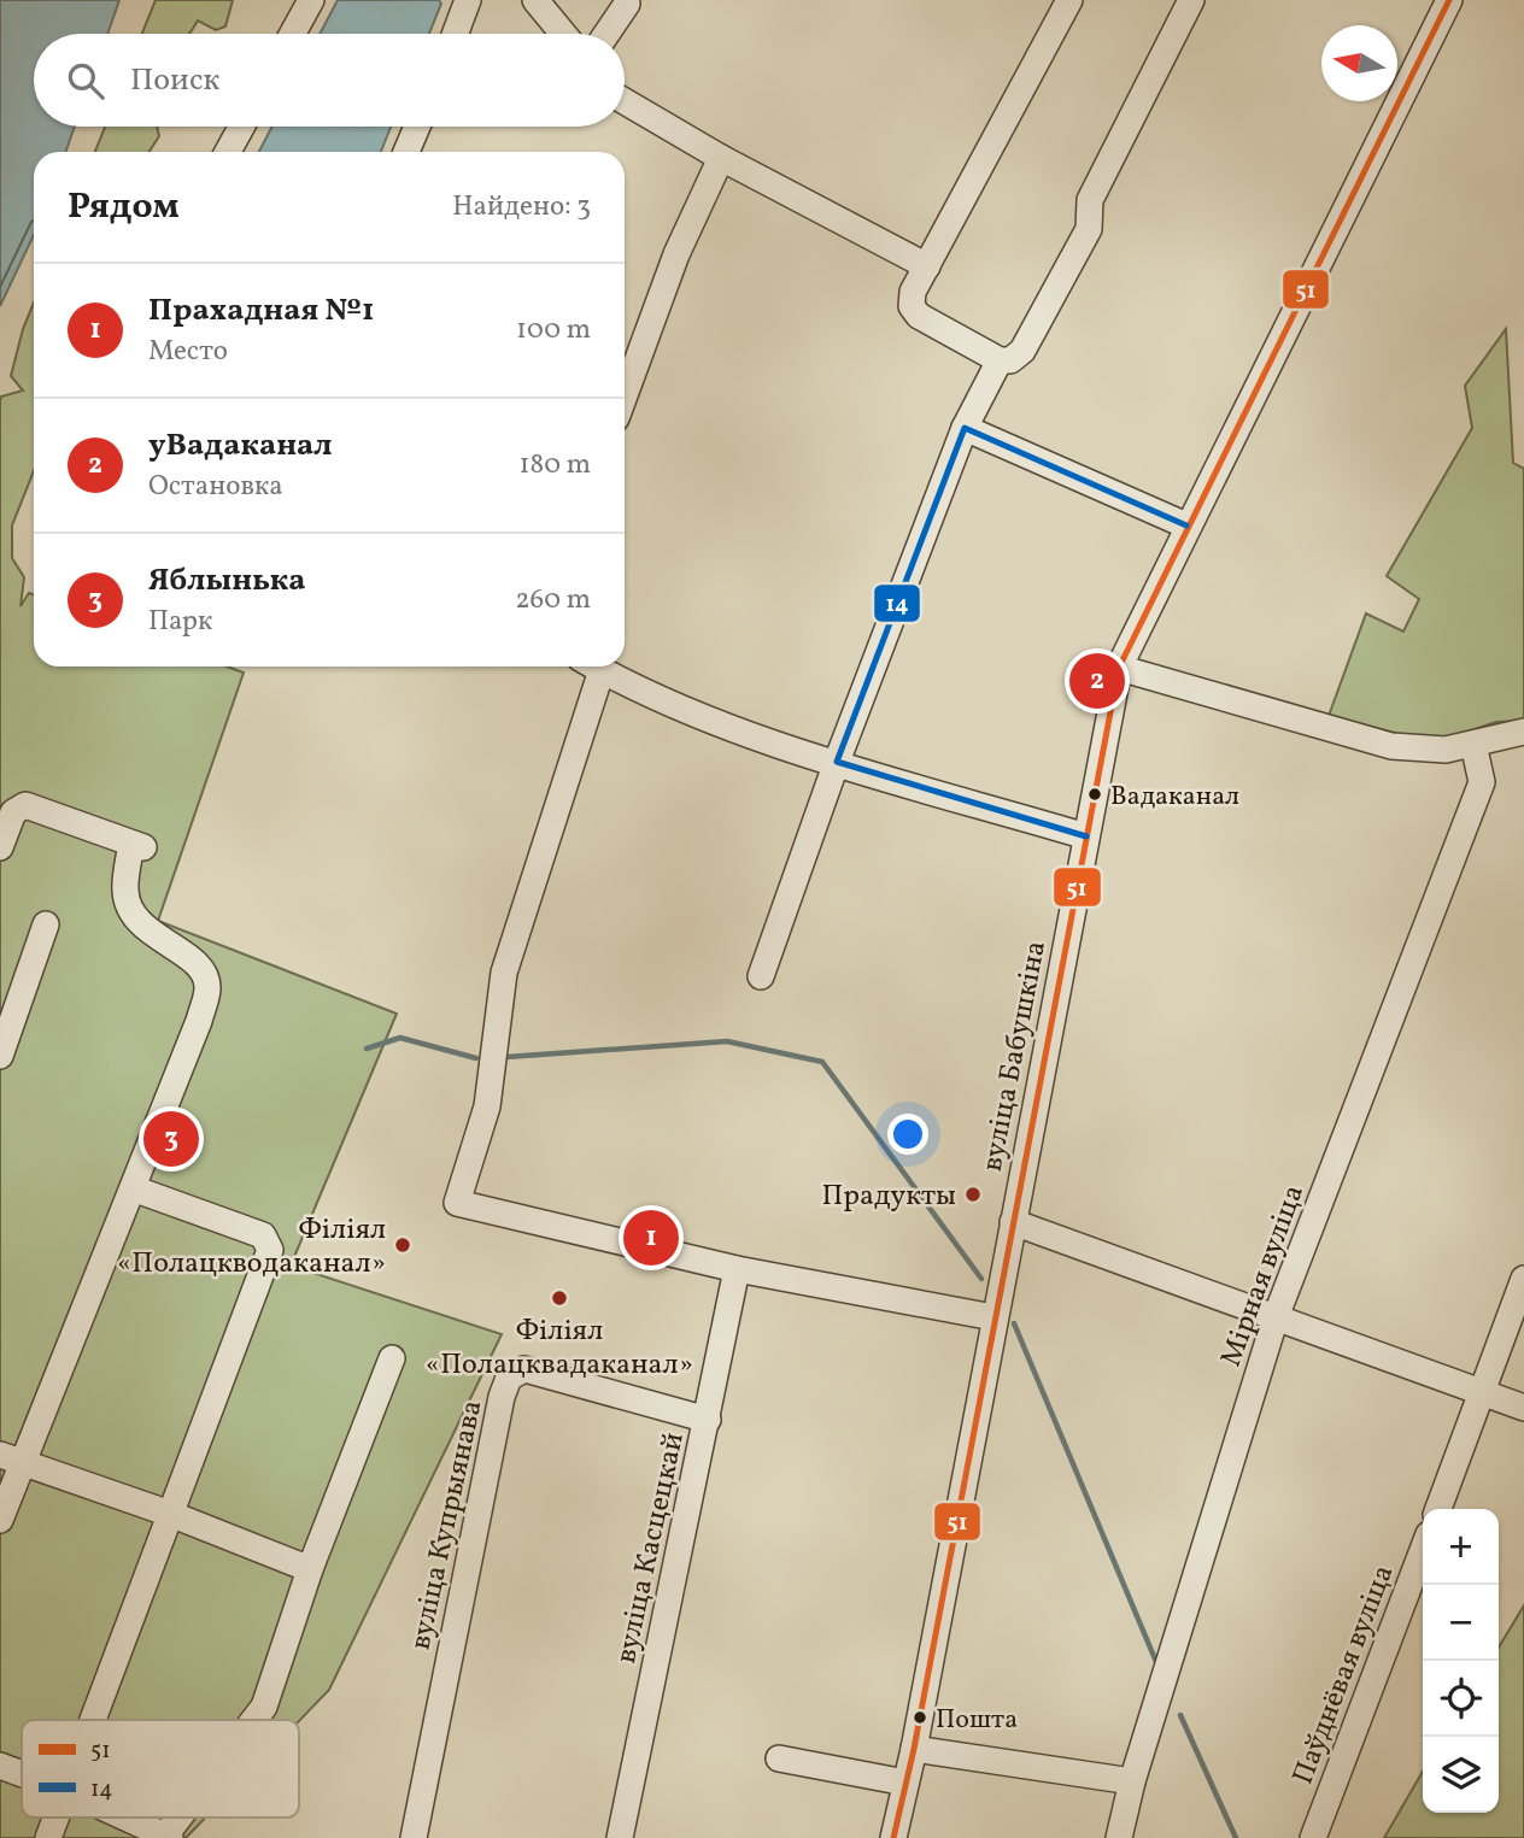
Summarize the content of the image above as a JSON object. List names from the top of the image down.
{
  "streets": {
    "street": [
      "вуліца Бабушкіна",
      "Мірная вуліца",
      "вуліца Купрыянава",
      "вуліца Касцецкай",
      "Паўднёвая вуліца"
    ]
  },
  "crossings": [
    ["вуліца Купрыянава", "вуліца Касцецкай"]
  ],
  "places": [
    "Вадаканал",
    "Прадукты",
    "Філіял «Полацкводаканал»",
    "Філіял «Полацквадаканал»",
    "Пошта"
  ],
  "lines": ["transit line 51", "transit line 14"],
  "legend": ["51", "14"],
  "north": "left",
  "page": {
    "search": "Поиск",
    "heading": ["Рядом", "Найдено: 3"],
    "list": [
      {
        "mark": "1",
        "name": "Прахадная №1",
        "note": "Место",
        "value": "100 m"
      },
      {
        "mark": "2",
        "name": "уВадаканал",
        "note": "Остановка",
        "value": "180 m"
      },
      {
        "mark": "3",
        "name": "Яблынька",
        "note": "Парк",
        "value": "260 m"
      }
    ],
    "pins": ["2", "3", "1"],
    "map_buttons": ["+", "−"]
  }
}
